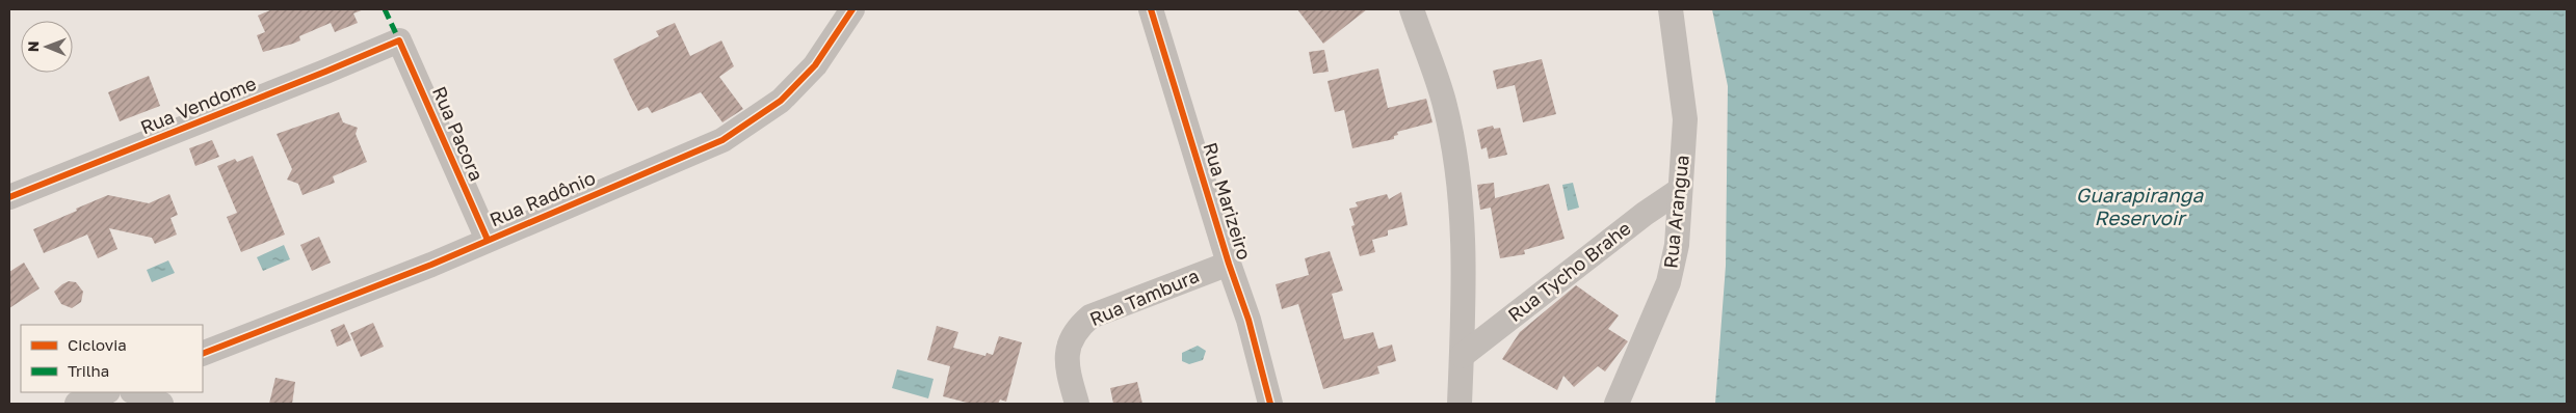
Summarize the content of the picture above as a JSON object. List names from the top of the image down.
{
  "streets": {
    "street": [
      "Rua Vendome",
      "Rua Pacora",
      "Rua Radônio",
      "Rua Marizeiro",
      "Rua Arangua",
      "Rua Tycho Brahe",
      "Rua Tambura"
    ]
  },
  "crossings": [
    ["Rua Vendome", "Rua Pacora"],
    ["Rua Pacora", "Rua Radônio"],
    ["Rua Marizeiro", "Rua Tambura"],
    ["Rua Arangua", "Rua Tycho Brahe"]
  ],
  "water": ["Guarapiranga Reservoir"],
  "legend": ["Ciclovia", "Trilha"],
  "north": "left"
}
